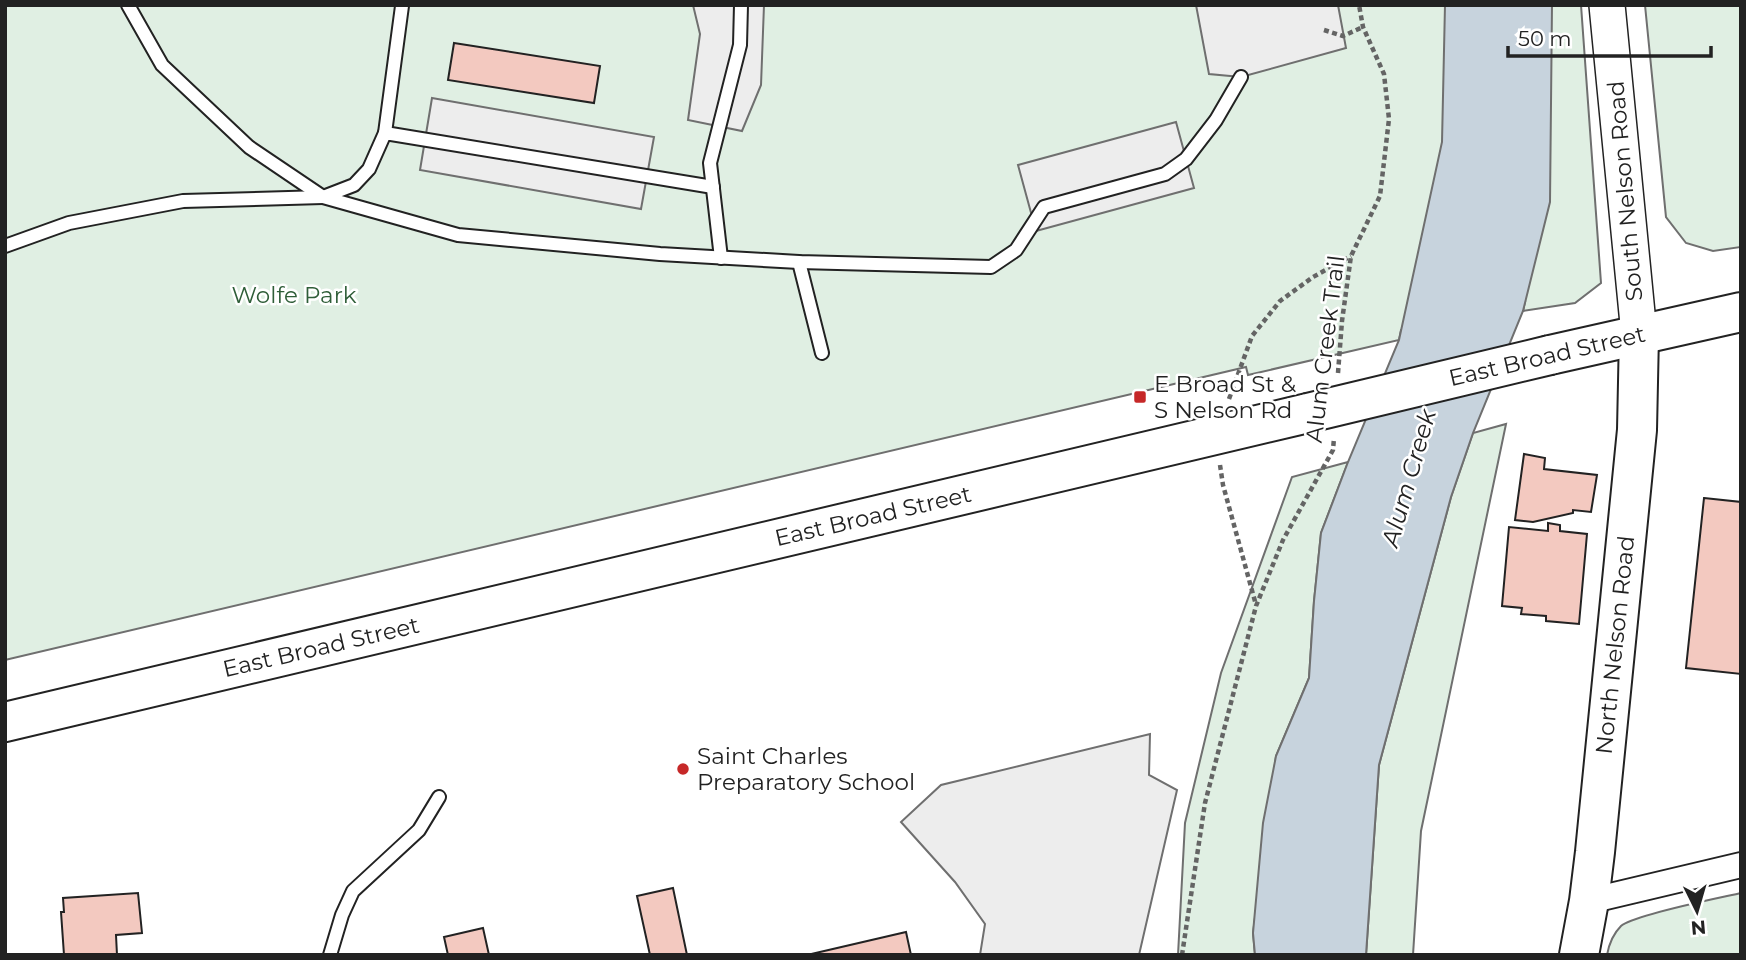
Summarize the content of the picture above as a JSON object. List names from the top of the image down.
{
  "streets": {
    "main road": ["South Nelson Road", "East Broad Street", "North Nelson Road"],
    "path": ["Alum Creek Trail"]
  },
  "crossings": [
    ["South Nelson Road", "East Broad Street"],
    ["South Nelson Road", "North Nelson Road"],
    ["Alum Creek Trail", "East Broad Street"],
    ["East Broad Street", "North Nelson Road"]
  ],
  "water": ["Alum Creek"],
  "parks": ["Wolfe Park"],
  "places": {
    "transit": ["E Broad St & S Nelson Rd"],
    "other": ["Saint Charles Preparatory School"]
  },
  "scale_bar": "50 m",
  "north": "bottom"
}
